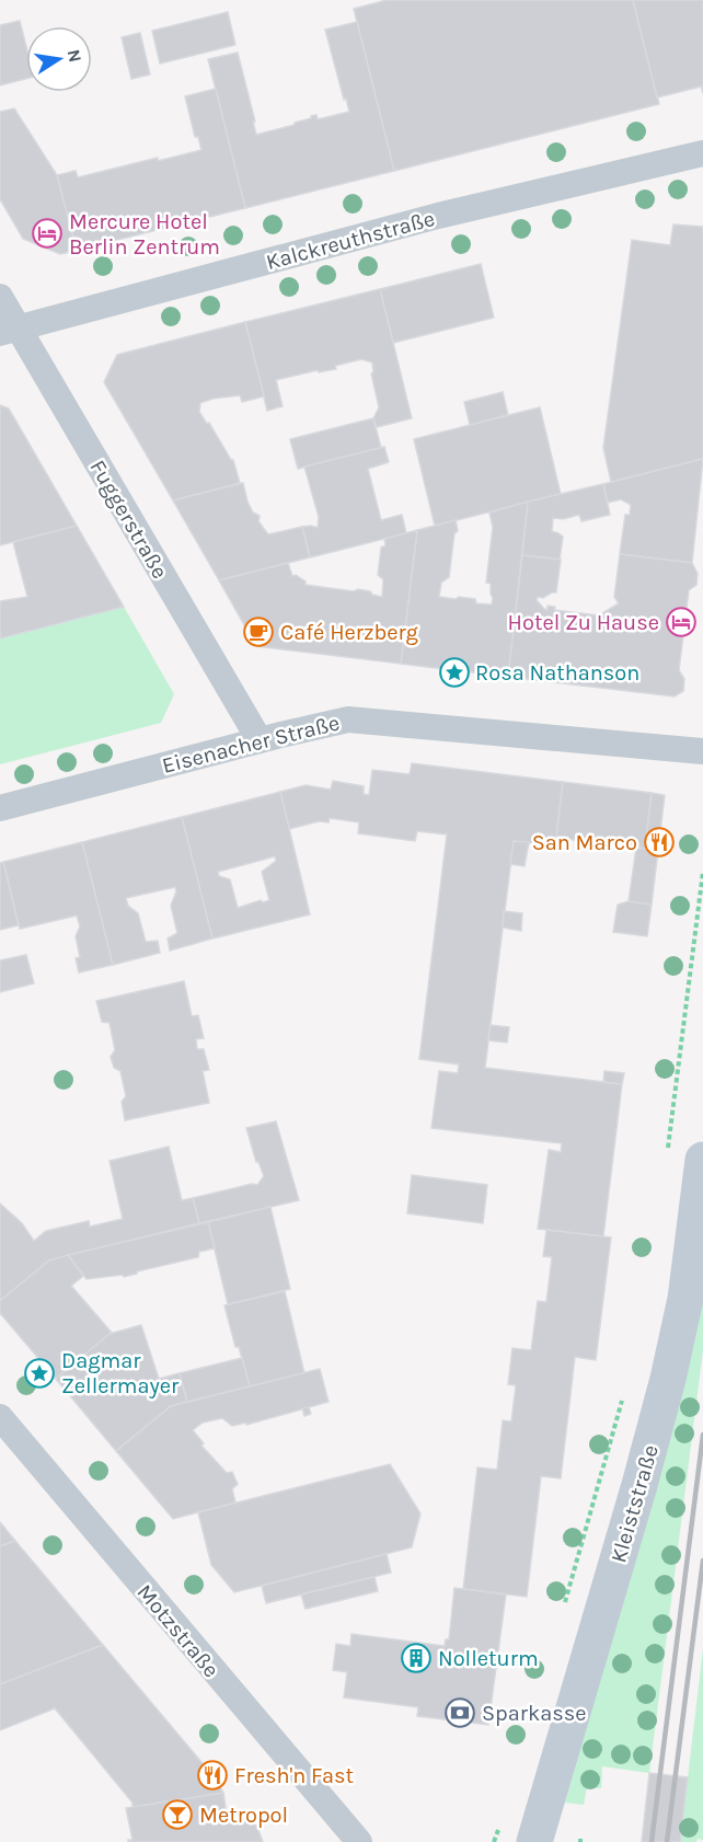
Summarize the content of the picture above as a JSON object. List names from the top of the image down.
{
  "streets": {
    "main road": ["Kleiststraße"],
    "street": [
      "Kalckreuthstraße",
      "Fuggerstraße",
      "Eisenacher Straße",
      "Motzstraße"
    ]
  },
  "crossings": [
    ["Kalckreuthstraße", "Fuggerstraße"],
    ["Fuggerstraße", "Eisenacher Straße"]
  ],
  "places": {
    "hotel": ["Mercure Hotel Berlin Zentrum", "Hotel Zu Hause"],
    "cafe": ["Café Herzberg"],
    "place": ["Rosa Nathanson", "Dagmar Zellermayer"],
    "restaurant": ["San Marco", "Fresh'n Fast"],
    "building": ["Nolleturm"],
    "bank": ["Sparkasse"],
    "bar": ["Metropol"]
  },
  "north": "right"
}
